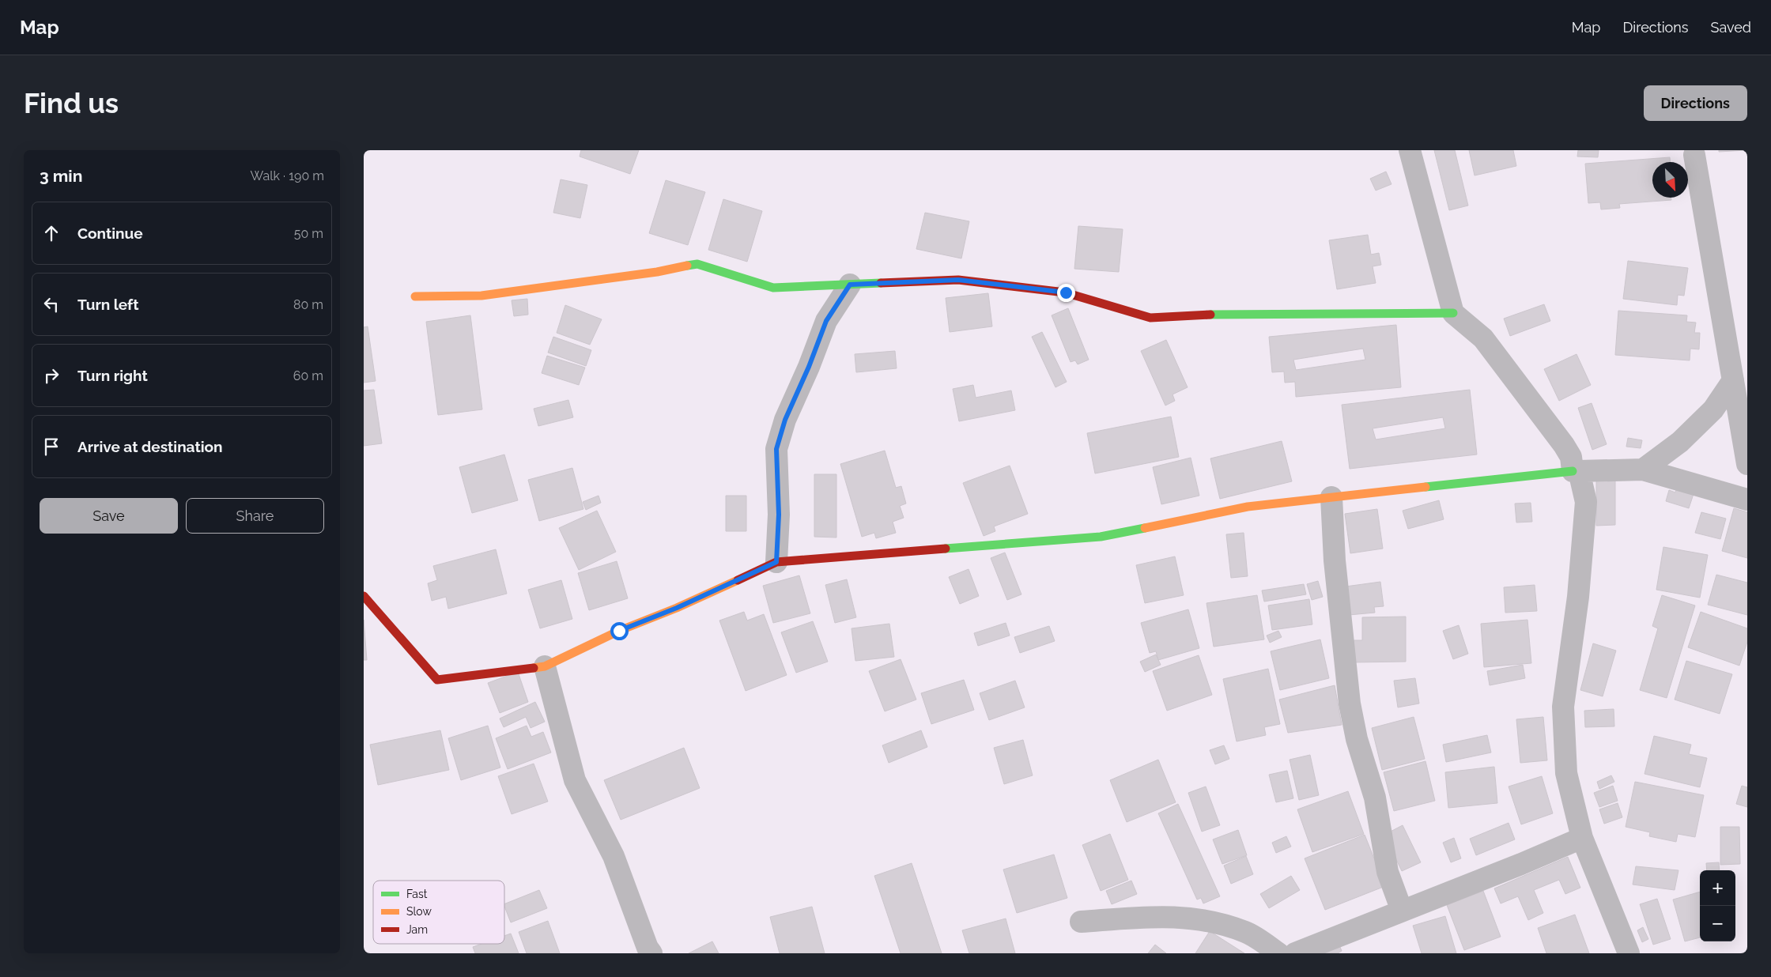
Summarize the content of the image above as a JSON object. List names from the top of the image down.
{
  "legend": ["Fast", "Slow", "Jam"],
  "north": "bottom right",
  "page": {
    "header": "Map",
    "nav": ["Map", "Directions", "Saved"],
    "buttons": [
      "Directions",
      ["Save", "Share"]
    ],
    "title": "Find us",
    "heading": ["3 min", "Walk · 190 m"],
    "list": [
      ["Continue", "50 m"],
      ["Turn left", "80 m"],
      ["Turn right", "60 m"],
      "Arrive at destination"
    ],
    "map_buttons": ["+", "−"]
  }
}
